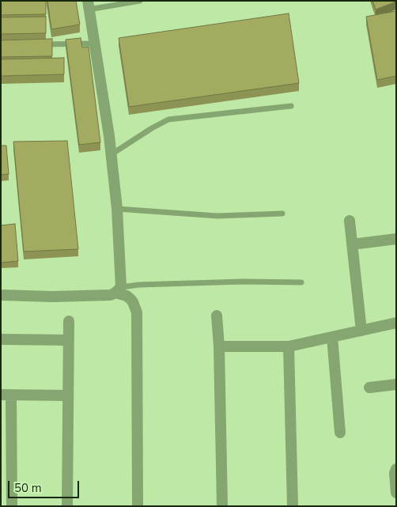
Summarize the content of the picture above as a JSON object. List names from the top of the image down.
{
  "scale_bar": "50 m"
}
